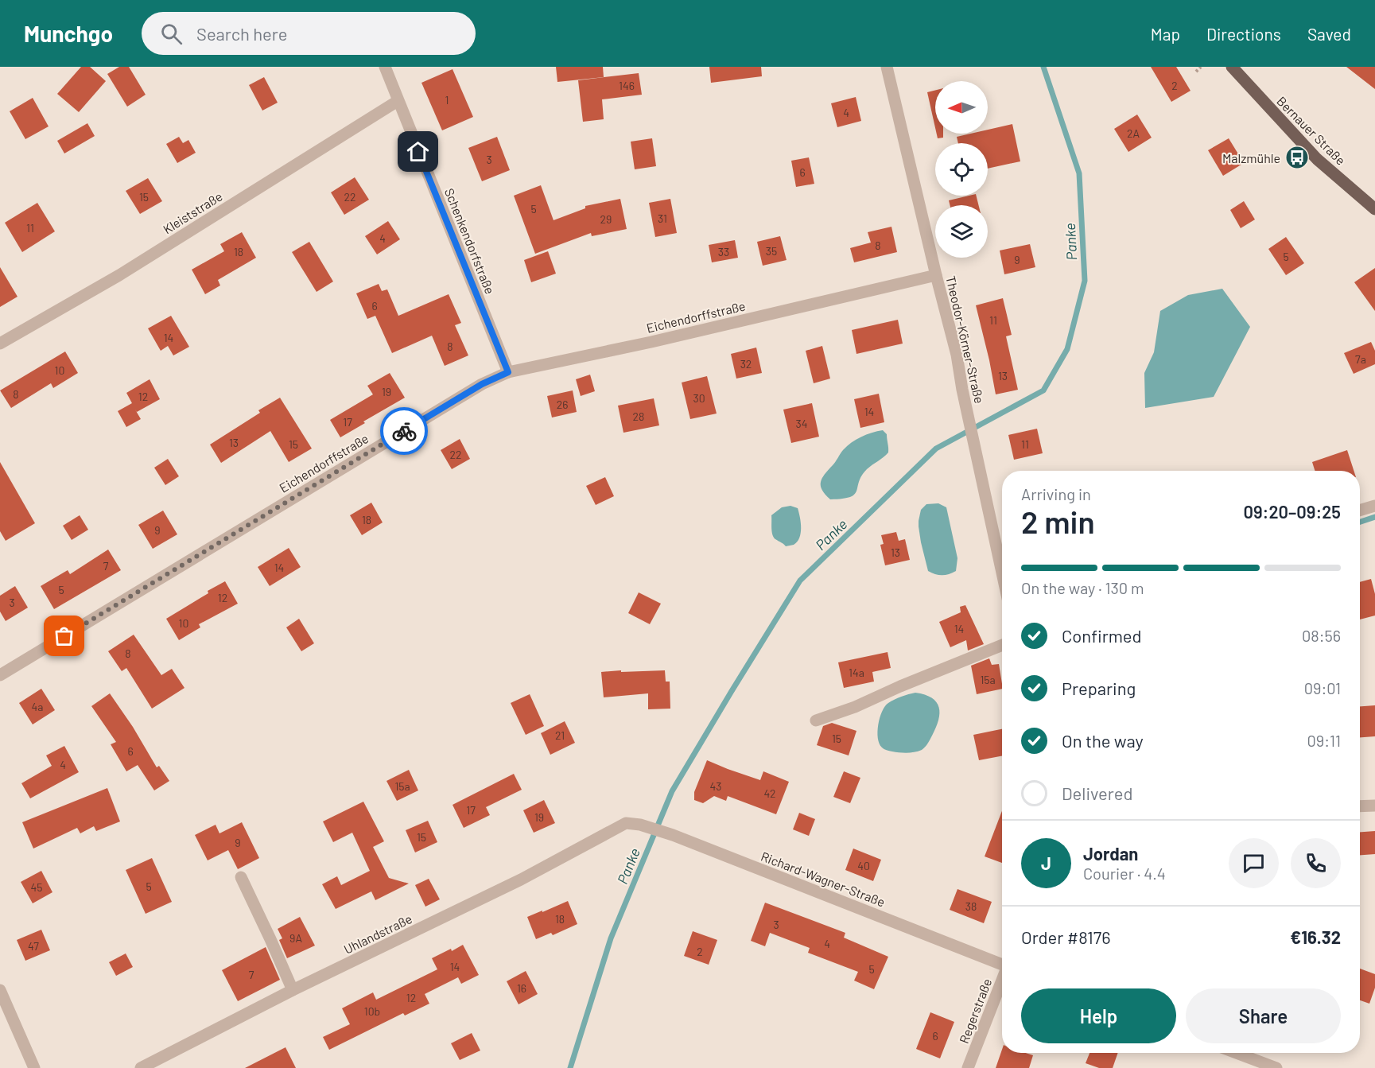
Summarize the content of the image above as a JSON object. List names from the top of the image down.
{
  "streets": {
    "main road": ["Bernauer Straße"],
    "street": [
      "Kleiststraße",
      "Schenkendorfstraße",
      "Eichendorffstraße",
      "Theodor-Körner-Straße",
      "Richard-Wagner-Straße",
      "Uhlandstraße",
      "Regerstraße"
    ]
  },
  "crossings": [
    ["Kleiststraße", "Schenkendorfstraße"],
    ["Schenkendorfstraße", "Eichendorffstraße"],
    ["Eichendorffstraße", "Theodor-Körner-Straße"],
    ["Richard-Wagner-Straße", "Uhlandstraße"]
  ],
  "water": ["Panke"],
  "places": {
    "bus stop": ["Malzmühle"]
  },
  "house_numbers": [
    "146",
    "2",
    "1",
    "4",
    "2A",
    "3",
    "6",
    "15",
    "22",
    "5",
    "31",
    "29",
    "11",
    "4",
    "8",
    "35",
    "18",
    "33",
    "5",
    "9",
    "6",
    "11",
    "14",
    "8",
    "7a",
    "32",
    "10",
    "13",
    "19",
    "8",
    "12",
    "30",
    "26",
    "14",
    "28",
    "17",
    "34",
    "13",
    "15",
    "11",
    "22",
    "18",
    "9",
    "13",
    "7",
    "14",
    "5",
    "12",
    "3",
    "10",
    "14",
    "8",
    "14a",
    "15a",
    "4a",
    "21",
    "15",
    "6",
    "4",
    "15a",
    "43",
    "42",
    "17",
    "19",
    "15",
    "9",
    "40",
    "5",
    "45",
    "38",
    "18",
    "3",
    "9A",
    "4",
    "47",
    "2",
    "14",
    "5",
    "7",
    "16",
    "12",
    "10b",
    "6"
  ],
  "north": "left",
  "page": {
    "header": "Munchgo",
    "search": "Search here",
    "nav": ["Map", "Directions", "Saved"],
    "heading": ["2 min", "Arriving in", "09:20–09:25"],
    "panel": [
      "Jordan",
      "Courier · 4.4",
      "Order #8176",
      "€16.32"
    ],
    "bar": "On the way · 130 m",
    "list": [
      ["Confirmed", "08:56"],
      ["Preparing", "09:01"],
      ["On the way", "09:11"],
      "Delivered"
    ],
    "round": "J",
    "buttons": ["Help", "Share"]
  }
}
